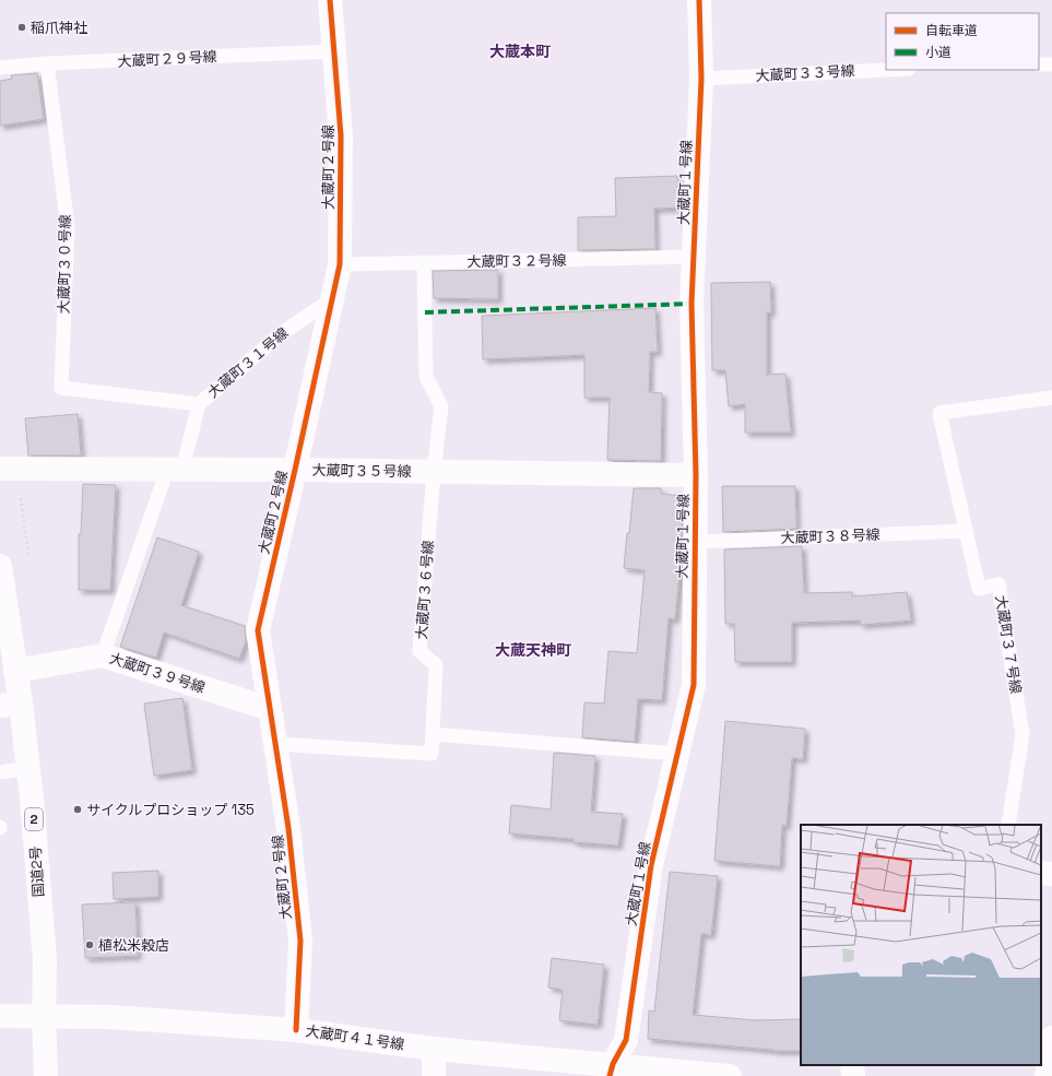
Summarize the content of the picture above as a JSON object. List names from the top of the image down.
{
  "streets": {
    "main road": [
      "大蔵町２号線",
      "大蔵町１号線",
      "大蔵町３５号線",
      "大蔵町３９号線",
      "2",
      "国道2号",
      "大蔵町４１号線"
    ],
    "lane": [
      "大蔵町２９号線",
      "大蔵町３３号線",
      "大蔵町３２号線",
      "大蔵町３０号線",
      "大蔵町３１号線",
      "大蔵町３８号線",
      "大蔵町３６号線",
      "大蔵町３７号線"
    ]
  },
  "crossings": [
    ["大蔵町２９号線", "大蔵町２号線"],
    ["大蔵町２９号線", "大蔵町３０号線"],
    ["大蔵町３３号線", "大蔵町１号線"],
    ["大蔵町２号線", "大蔵町３２号線"],
    ["大蔵町２号線", "大蔵町３１号線"],
    ["大蔵町２号線", "大蔵町３５号線"],
    ["大蔵町２号線", "大蔵町３６号線"],
    ["大蔵町２号線", "大蔵町３９号線"],
    ["大蔵町２号線", "大蔵町４１号線"],
    ["大蔵町１号線", "大蔵町３２号線"],
    ["大蔵町１号線", "大蔵町３５号線"],
    ["大蔵町１号線", "大蔵町３８号線"],
    ["大蔵町１号線", "大蔵町４１号線"],
    ["大蔵町３０号線", "大蔵町３１号線"],
    ["大蔵町３１号線", "大蔵町３５号線"],
    ["大蔵町３１号線", "大蔵町３９号線"],
    ["大蔵町３５号線", "大蔵町３６号線"],
    ["大蔵町３８号線", "大蔵町３７号線"],
    ["大蔵町３９号線", "国道2号"],
    ["国道2号", "大蔵町４１号線"]
  ],
  "districts": ["大蔵本町", "大蔵天神町"],
  "places": ["稲爪神社", "サイクルプロショップ 135", "植松米穀店"],
  "legend": ["自転車道", "小道"]
}
